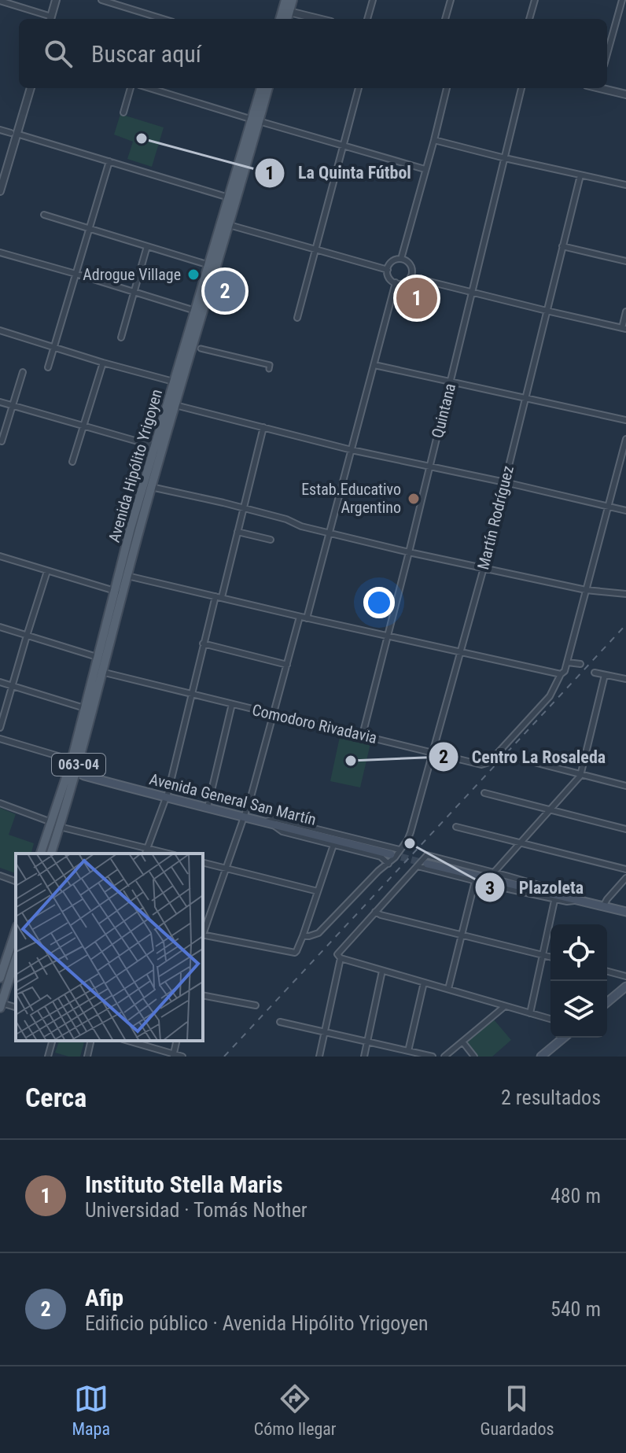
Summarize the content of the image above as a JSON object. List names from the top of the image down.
{
  "streets": {
    "main road": ["Avenida Hipólito Yrigoyen", "063-04", "Avenida General San Martín"],
    "street": ["Quintana", "Martín Rodríguez", "Comodoro Rivadavia"]
  },
  "crossings": [
    ["Quintana", "Comodoro Rivadavia"],
    ["Avenida Hipólito Yrigoyen", "Comodoro Rivadavia"],
    ["Avenida Hipólito Yrigoyen", "Avenida General San Martín"],
    ["Martín Rodríguez", "Comodoro Rivadavia"],
    ["Martín Rodríguez", "Avenida General San Martín"]
  ],
  "places": [
    "La Quinta Fútbol",
    "Adrogue Village",
    "Estab.Educativo Argentino",
    "Centro La Rosaleda",
    "Plazoleta"
  ],
  "page": {
    "search": "Buscar aquí",
    "pins": ["2", "1"],
    "heading": ["Cerca", "2 resultados"],
    "list": [
      {
        "mark": "1",
        "name": "Instituto Stella Maris",
        "note": "Universidad · Tomás Nother",
        "value": "480 m"
      },
      {
        "mark": "2",
        "name": "Afip",
        "note": "Edificio público · Avenida Hipólito Yrigoyen",
        "value": "540 m"
      }
    ],
    "nav": ["Mapa", "Cómo llegar", "Guardados"]
  }
}
